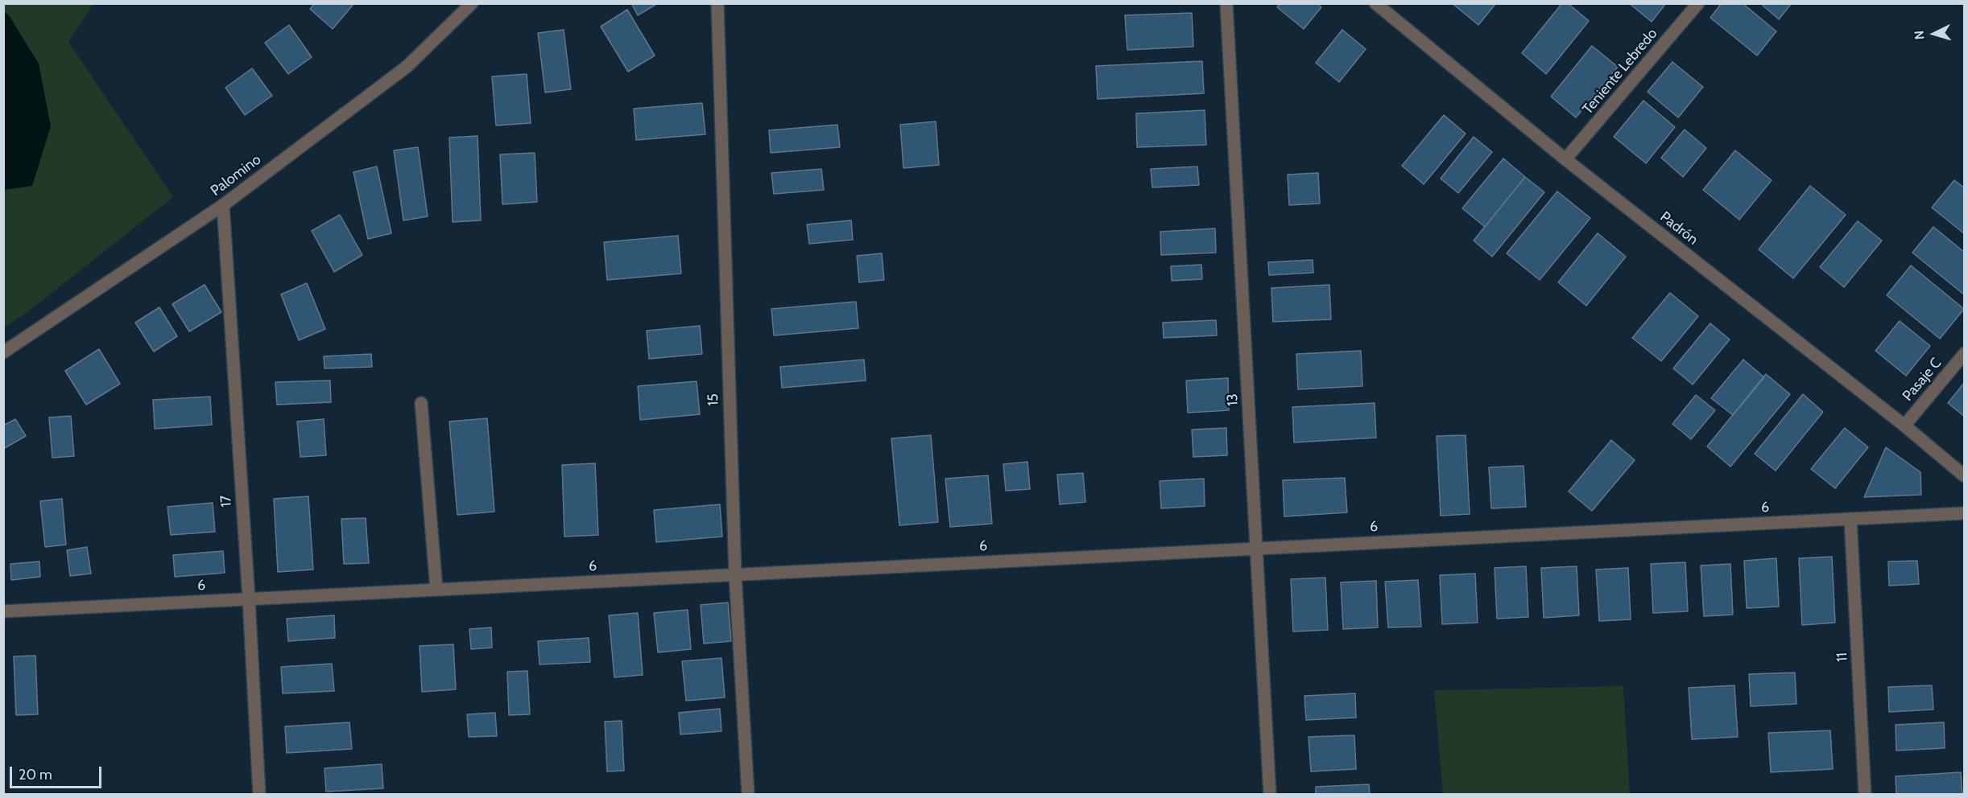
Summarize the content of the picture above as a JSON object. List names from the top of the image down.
{
  "streets": {
    "street": [
      "Teniente Lebredo",
      "Palomino",
      "Padrón",
      "Pasaje C",
      "15",
      "13",
      "17",
      "6",
      "11"
    ]
  },
  "crossings": [
    ["Teniente Lebredo", "Padrón"],
    ["Palomino", "17"],
    ["Padrón", "Pasaje C"],
    ["15", "6"],
    ["13", "6"],
    ["17", "6"],
    ["6", "11"]
  ],
  "scale_bar": "20 m",
  "north": "left"
}
